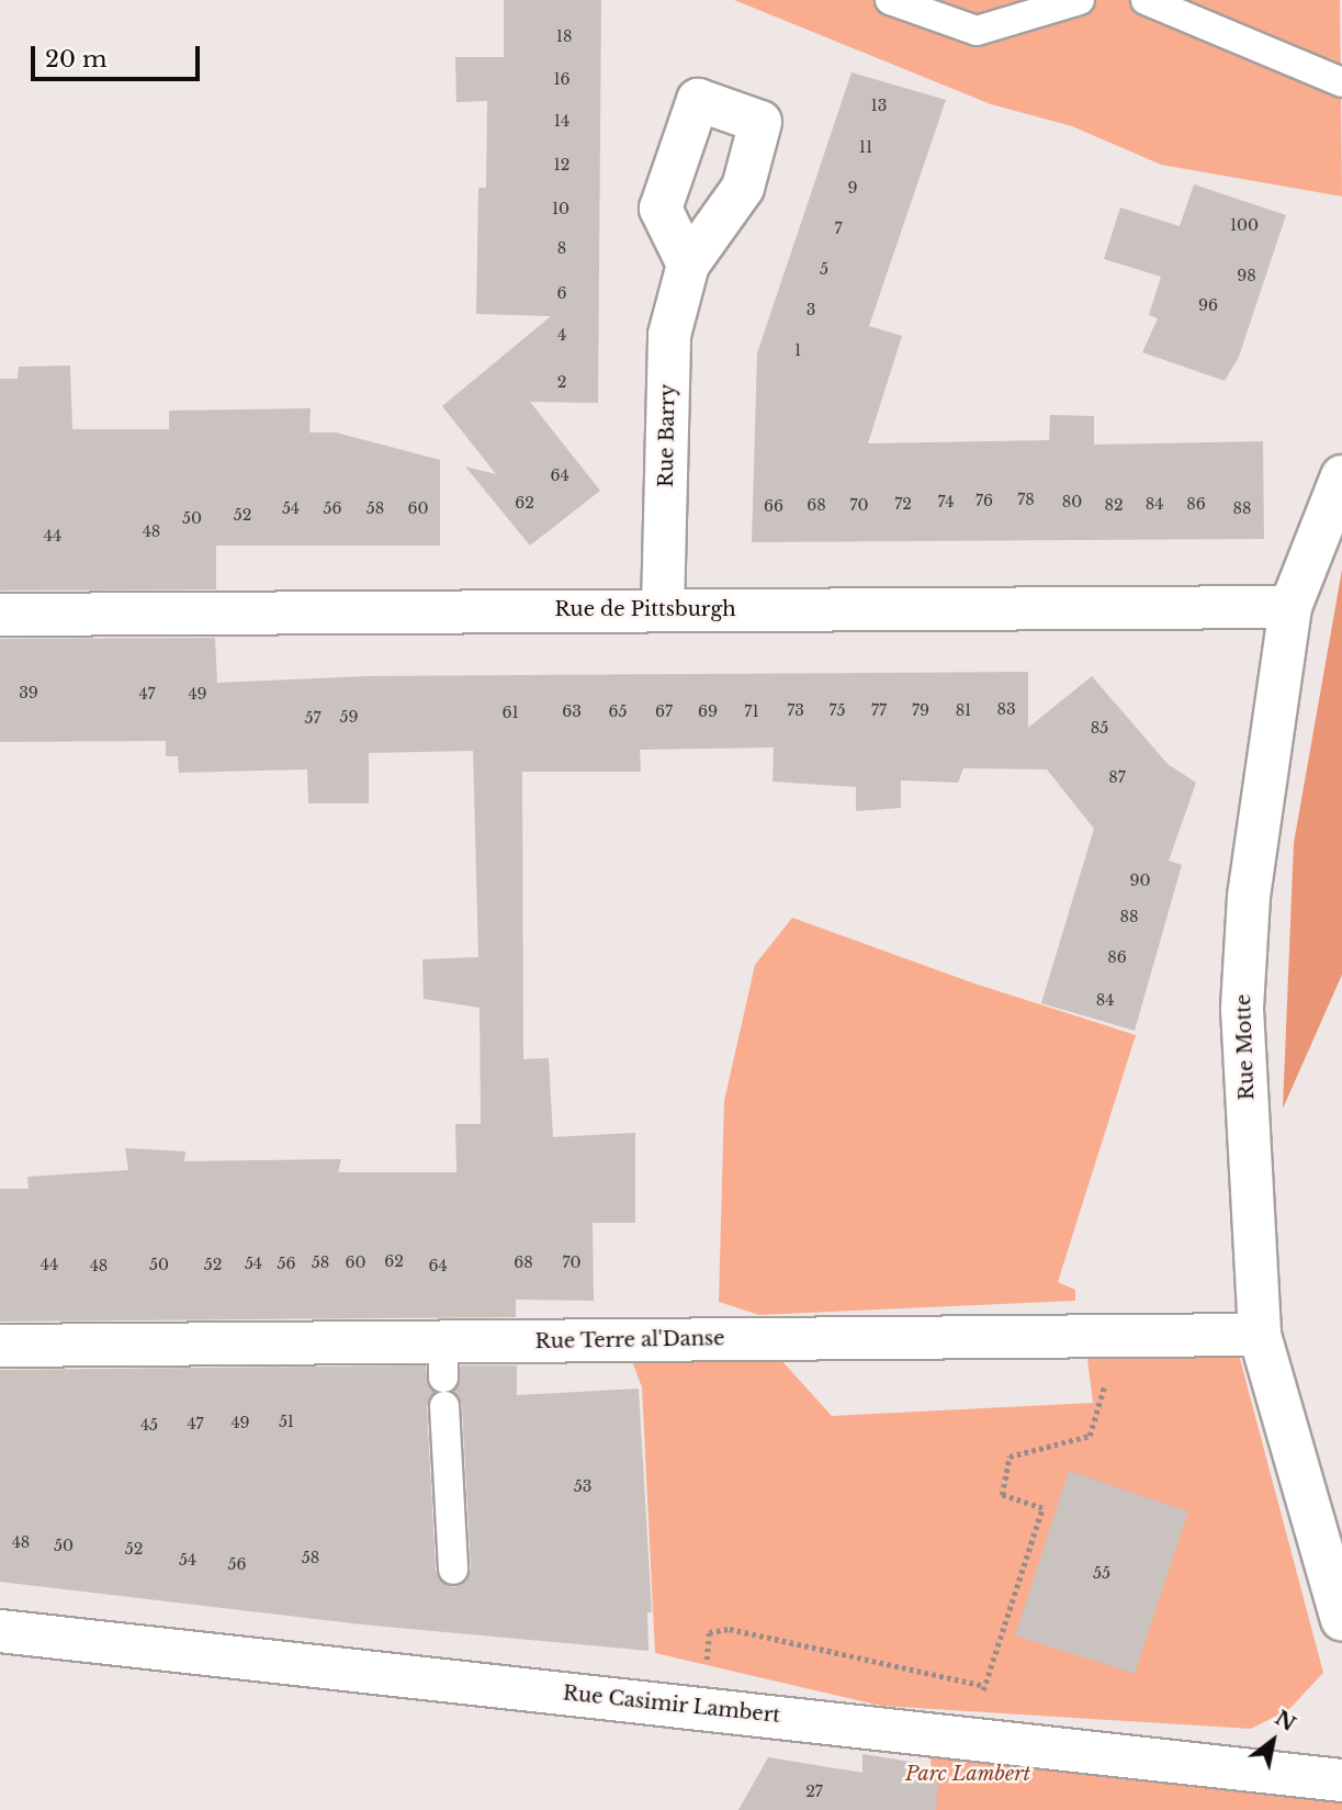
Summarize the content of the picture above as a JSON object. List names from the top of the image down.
{
  "streets": {
    "street": [
      "Rue Barry",
      "Rue de Pittsburgh",
      "Rue Motte",
      "Rue Terre al'Danse",
      "Rue Casimir Lambert"
    ]
  },
  "crossings": [
    ["Rue Barry", "Rue de Pittsburgh"],
    ["Rue de Pittsburgh", "Rue Motte"],
    ["Rue Motte", "Rue Terre al'Danse"]
  ],
  "parks": ["Parc Lambert"],
  "house_numbers": [
    "18",
    "16",
    "13",
    "14",
    "11",
    "12",
    "9",
    "10",
    "100",
    "7",
    "8",
    "5",
    "98",
    "6",
    "96",
    "3",
    "4",
    "1",
    "2",
    "64",
    "78",
    "76",
    "74",
    "80",
    "62",
    "72",
    "84",
    "86",
    "68",
    "70",
    "82",
    "66",
    "54",
    "56",
    "58",
    "60",
    "88",
    "52",
    "50",
    "48",
    "44",
    "39",
    "47",
    "49",
    "83",
    "73",
    "75",
    "77",
    "79",
    "81",
    "63",
    "65",
    "67",
    "69",
    "71",
    "61",
    "59",
    "57",
    "85",
    "87",
    "90",
    "88",
    "86",
    "84",
    "62",
    "58",
    "60",
    "68",
    "70",
    "54",
    "56",
    "44",
    "50",
    "52",
    "48",
    "64",
    "51",
    "49",
    "47",
    "45",
    "53",
    "48",
    "50",
    "52",
    "58",
    "54",
    "56",
    "55",
    "27"
  ],
  "scale_bar": "20 m",
  "north": "top right"
}
